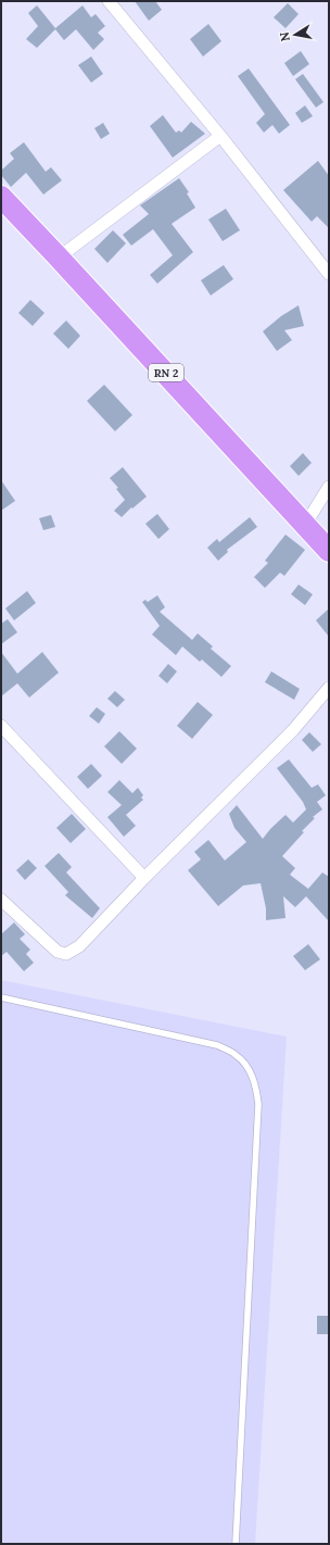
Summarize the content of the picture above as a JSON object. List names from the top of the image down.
{
  "streets": {
    "highway": ["RN 2"]
  },
  "north": "left"
}
